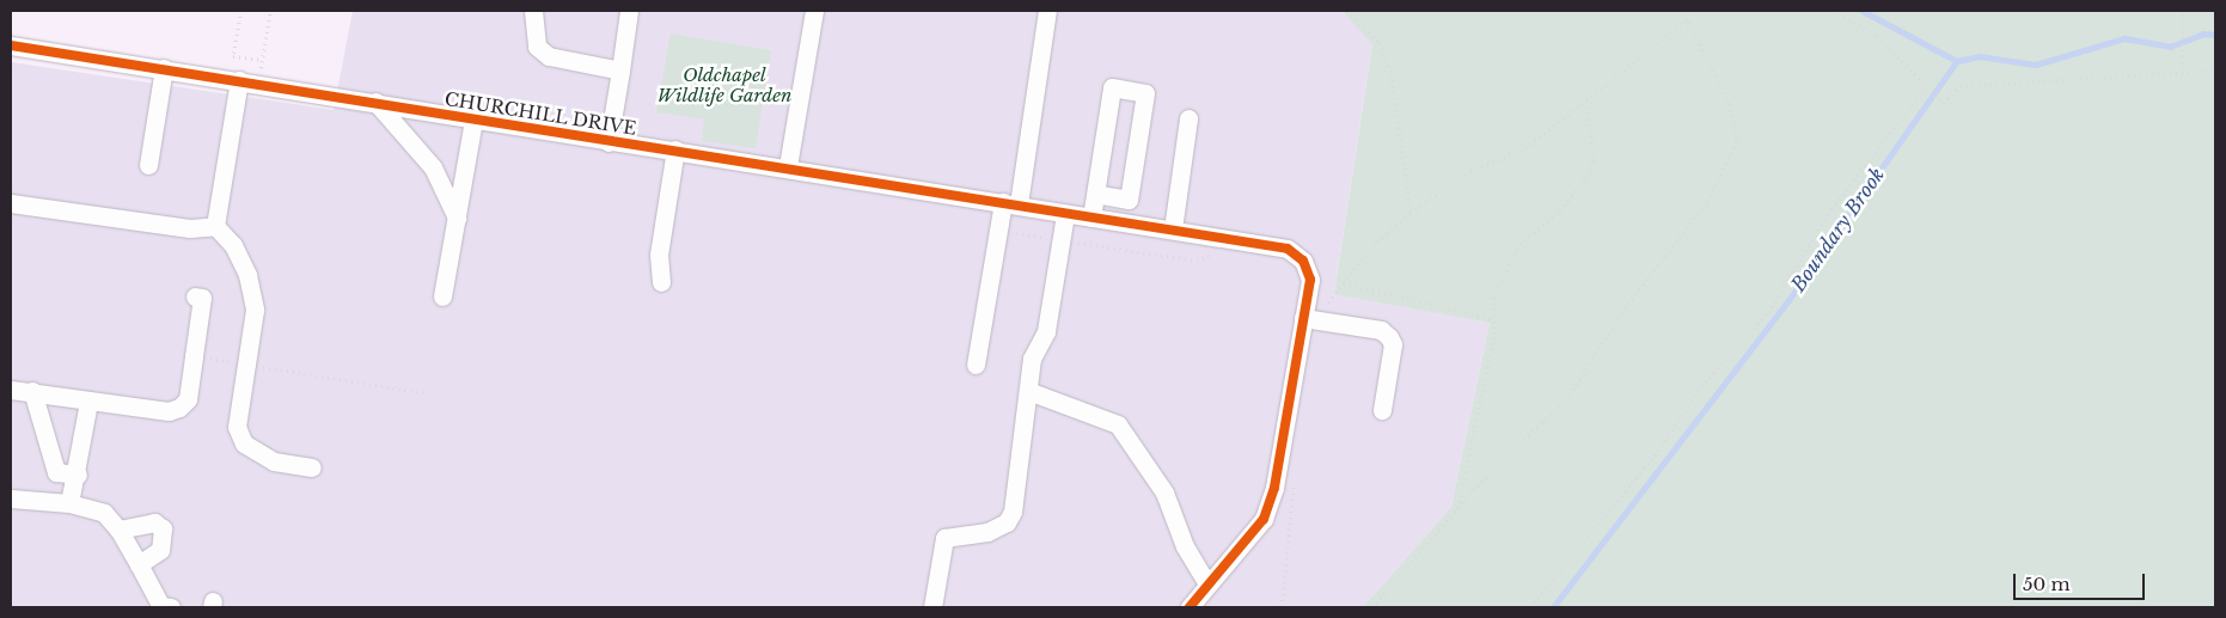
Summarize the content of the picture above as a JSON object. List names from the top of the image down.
{
  "streets": {
    "street": ["CHURCHILL DRIVE"]
  },
  "water": ["Boundary Brook"],
  "parks": ["Oldchapel Wildlife Garden"],
  "scale_bar": "50 m"
}
